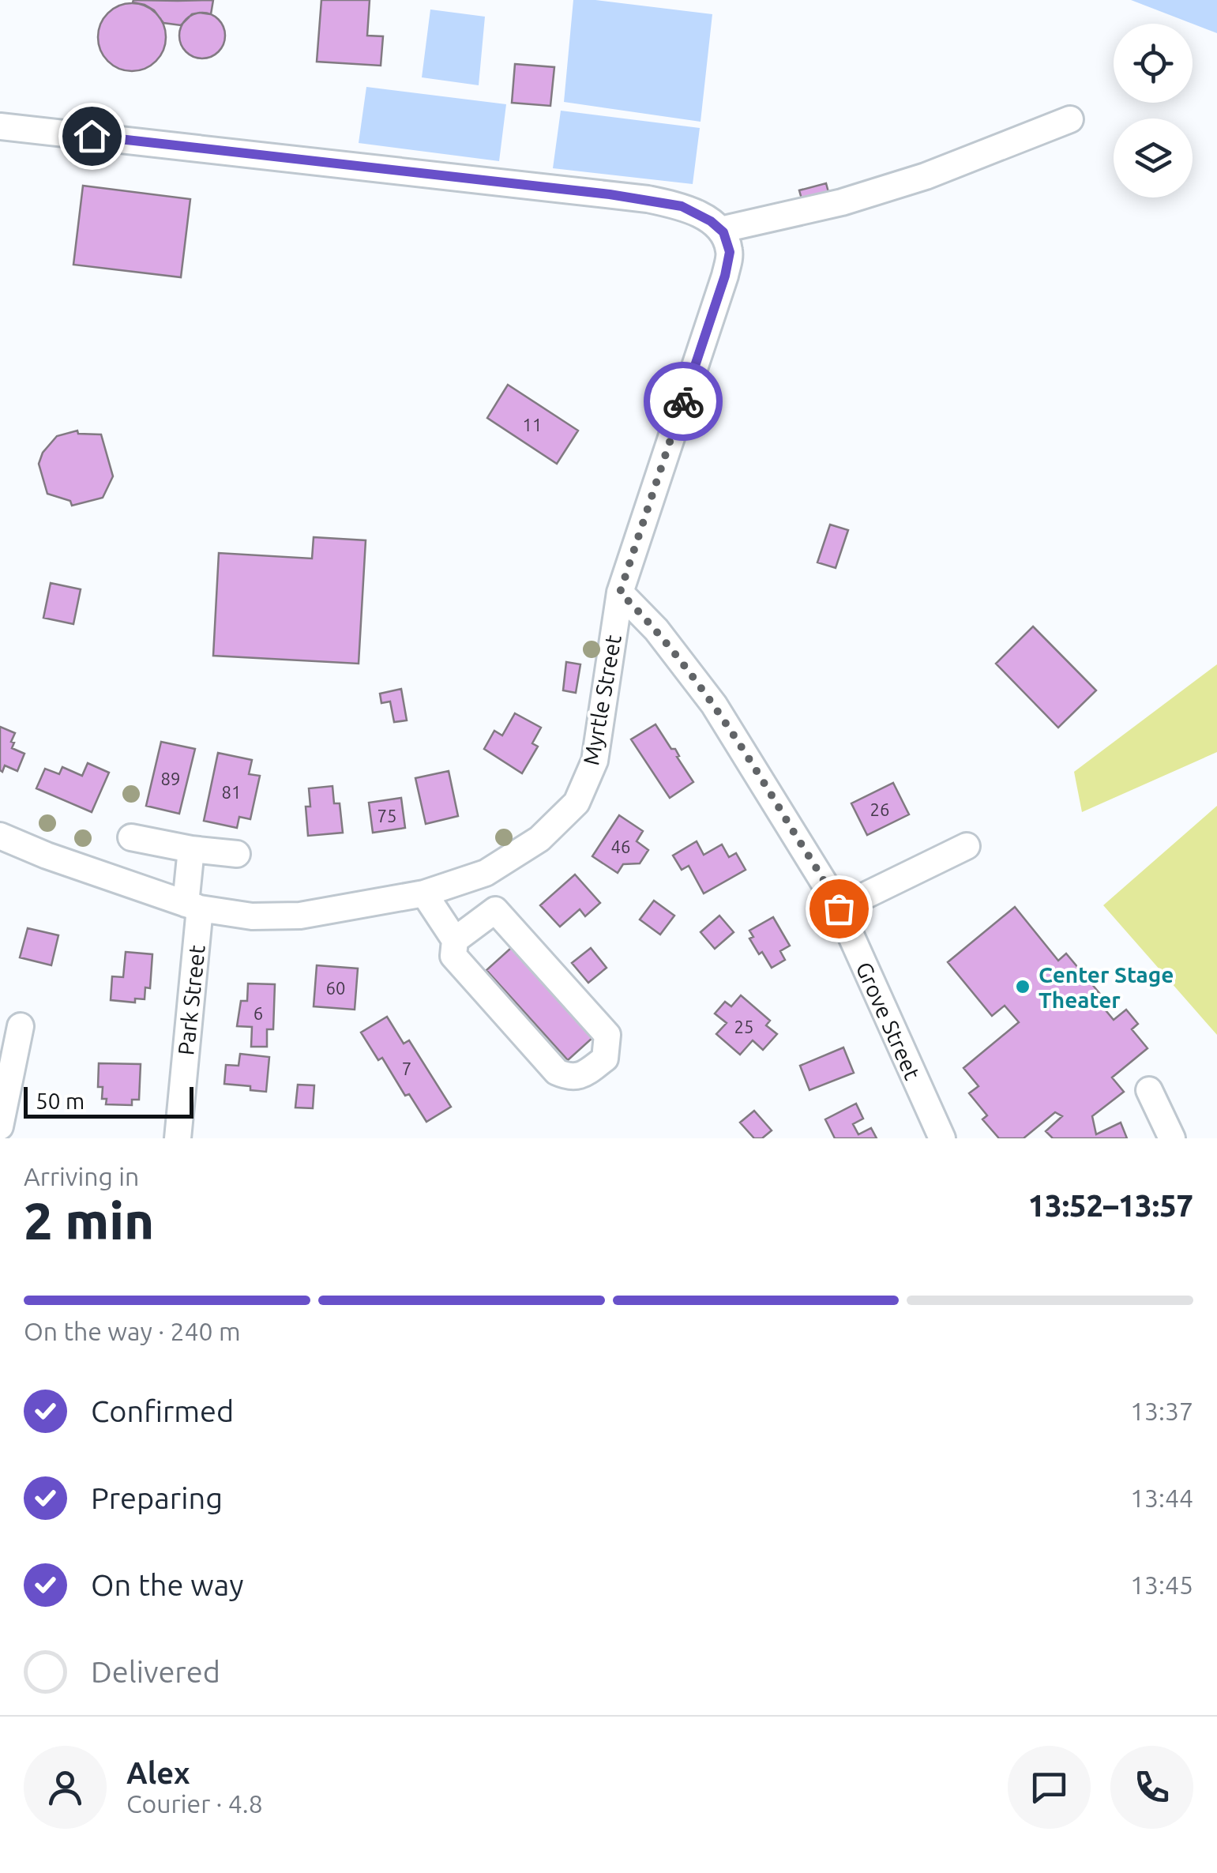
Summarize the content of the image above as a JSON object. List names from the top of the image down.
{
  "streets": {
    "street": ["Myrtle Street", "Park Street", "Grove Street"]
  },
  "crossings": [
    ["Myrtle Street", "Park Street"],
    ["Myrtle Street", "Grove Street"]
  ],
  "places": ["Center Stage Theater"],
  "house_numbers": [
    "11",
    "89",
    "81",
    "26",
    "75",
    "46",
    "60",
    "6",
    "25",
    "7"
  ],
  "scale_bar": "50 m",
  "page": {
    "scale": "50 m",
    "heading": ["2 min", "Arriving in", "13:52–13:57"],
    "panel": ["Alex", "Courier · 4.8"],
    "bar": "On the way · 240 m",
    "list": [
      ["Confirmed", "13:37"],
      ["Preparing", "13:44"],
      ["On the way", "13:45"],
      "Delivered"
    ]
  }
}
